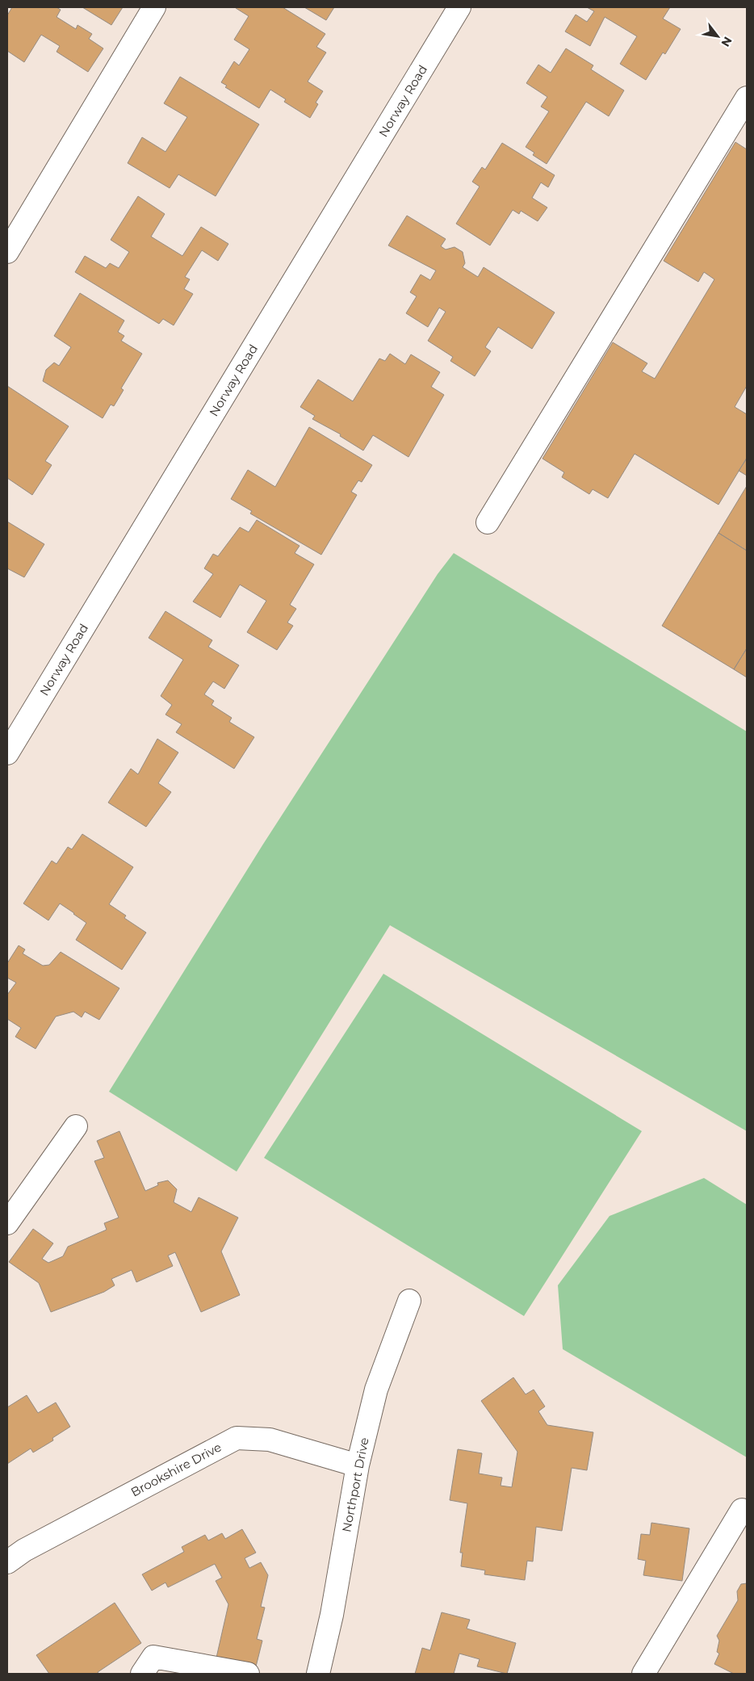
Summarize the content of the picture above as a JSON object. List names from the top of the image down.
{
  "streets": {
    "street": ["Norway Road", "Brookshire Drive", "Northport Drive"]
  },
  "crossings": [
    ["Brookshire Drive", "Northport Drive"]
  ],
  "north": "bottom right"
}
